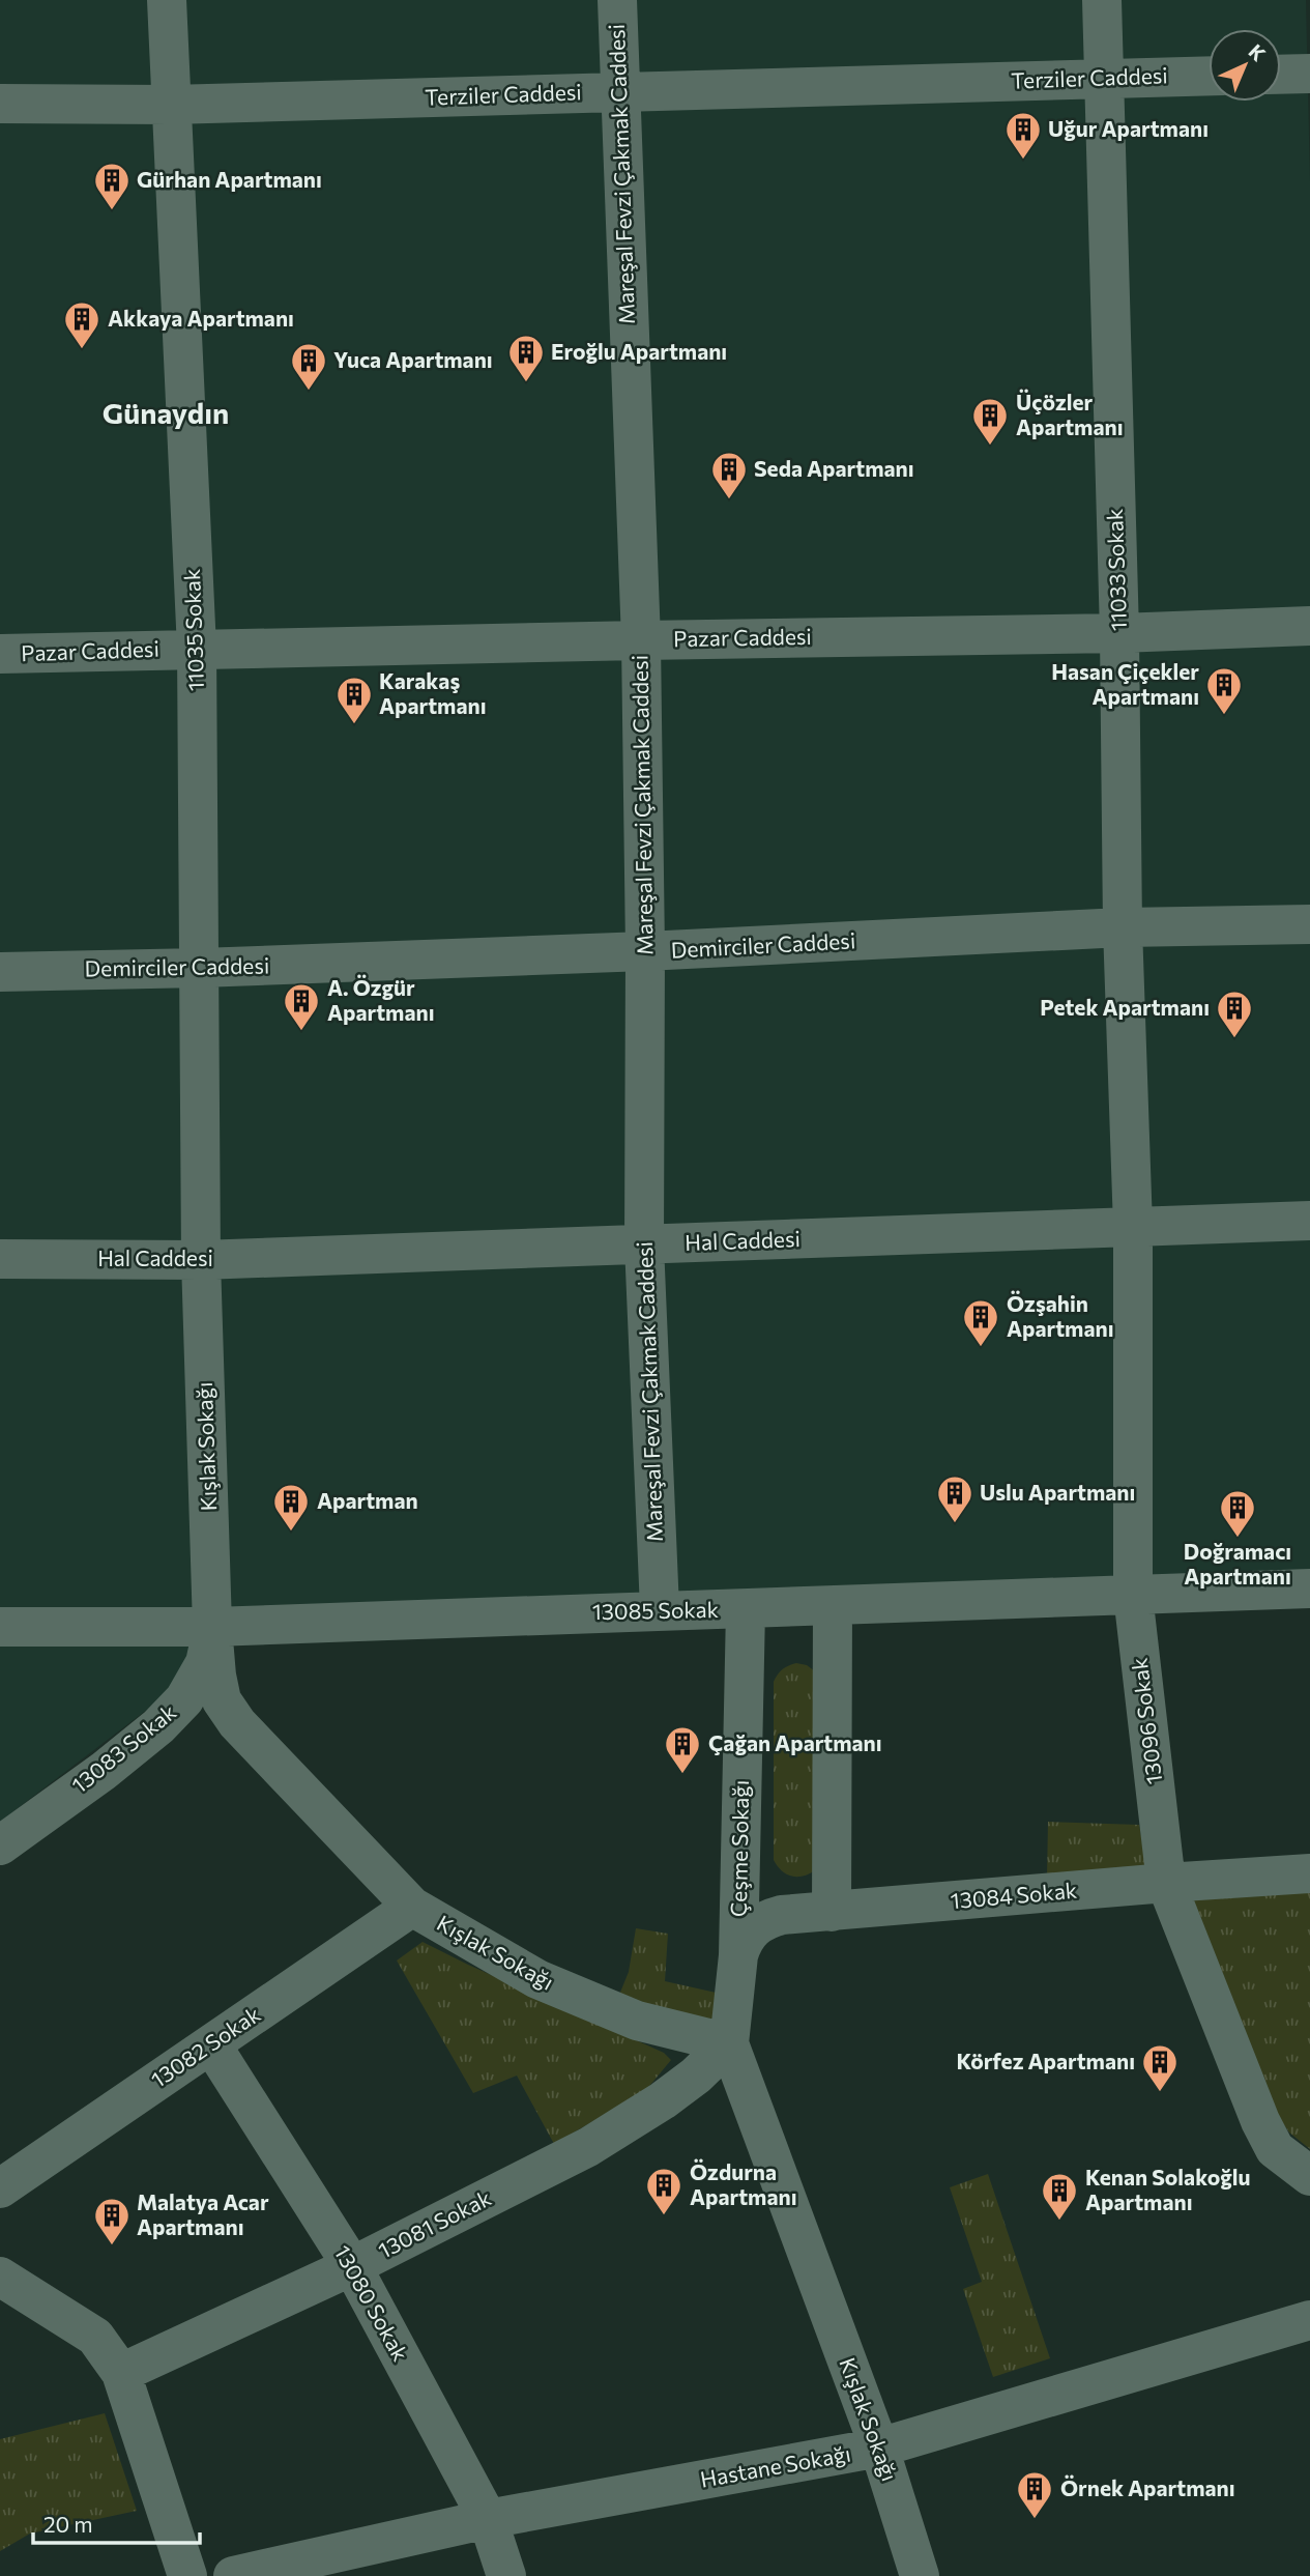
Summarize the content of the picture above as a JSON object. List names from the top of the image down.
{
  "streets": {
    "street": [
      "Terziler Caddesi",
      "Mareşal Fevzi Çakmak Caddesi",
      "11033 Sokak",
      "11035 Sokak",
      "Pazar Caddesi",
      "Demirciler Caddesi",
      "Hal Caddesi",
      "Kışlak Sokağı",
      "13085 Sokak",
      "13096 Sokak",
      "13083 Sokak",
      "Çeşme Sokağı",
      "13084 Sokak",
      "13082 Sokak",
      "13081 Sokak",
      "13080 Sokak",
      "Hastane Sokağı"
    ]
  },
  "crossings": [
    ["Terziler Caddesi", "Mareşal Fevzi Çakmak Caddesi"],
    ["Terziler Caddesi", "11033 Sokak"],
    ["Terziler Caddesi", "11035 Sokak"],
    ["Mareşal Fevzi Çakmak Caddesi", "Pazar Caddesi"],
    ["Mareşal Fevzi Çakmak Caddesi", "Demirciler Caddesi"],
    ["Mareşal Fevzi Çakmak Caddesi", "Hal Caddesi"],
    ["Mareşal Fevzi Çakmak Caddesi", "13085 Sokak"],
    ["11033 Sokak", "Pazar Caddesi"],
    ["11033 Sokak", "Demirciler Caddesi"],
    ["11033 Sokak", "Hal Caddesi"],
    ["11033 Sokak", "13096 Sokak"],
    ["11035 Sokak", "Pazar Caddesi"],
    ["11035 Sokak", "Demirciler Caddesi"],
    ["11035 Sokak", "Hal Caddesi"],
    ["11035 Sokak", "Kışlak Sokağı"],
    ["Hal Caddesi", "Kışlak Sokağı"],
    ["Hal Caddesi", "13096 Sokak"],
    ["Kışlak Sokağı", "13085 Sokak"],
    ["Kışlak Sokağı", "13083 Sokak"],
    ["Kışlak Sokağı", "Çeşme Sokağı"],
    ["Kışlak Sokağı", "13082 Sokak"],
    ["Kışlak Sokağı", "13081 Sokak"],
    ["Kışlak Sokağı", "Hastane Sokağı"],
    ["13085 Sokak", "13096 Sokak"],
    ["13085 Sokak", "13083 Sokak"],
    ["13085 Sokak", "Çeşme Sokağı"],
    ["13096 Sokak", "13084 Sokak"],
    ["Çeşme Sokağı", "13084 Sokak"],
    ["Çeşme Sokağı", "13081 Sokak"],
    ["13082 Sokak", "13080 Sokak"],
    ["13081 Sokak", "13080 Sokak"],
    ["13080 Sokak", "Hastane Sokağı"]
  ],
  "districts": ["Günaydın"],
  "places": {
    "building": [
      "Uğur Apartmanı",
      "Gürhan Apartmanı",
      "Akkaya Apartmanı",
      "Eroğlu Apartmanı",
      "Yuca Apartmanı",
      "Üçözler Apartmanı",
      "Seda Apartmanı",
      "Hasan Çiçekler Apartmanı",
      "Karakaş Apartmanı",
      "A. Özgür Apartmanı",
      "Petek Apartmanı",
      "Özşahin Apartmanı",
      "Uslu Apartmanı",
      "Apartman",
      "Doğramacı Apartmanı",
      "Çağan Apartmanı",
      "Körfez Apartmanı",
      "Özdurna Apartmanı",
      "Kenan Solakoğlu Apartmanı",
      "Malatya Acar Apartmanı",
      "Örnek Apartmanı"
    ]
  },
  "scale_bar": "20 m",
  "north": "top right"
}
